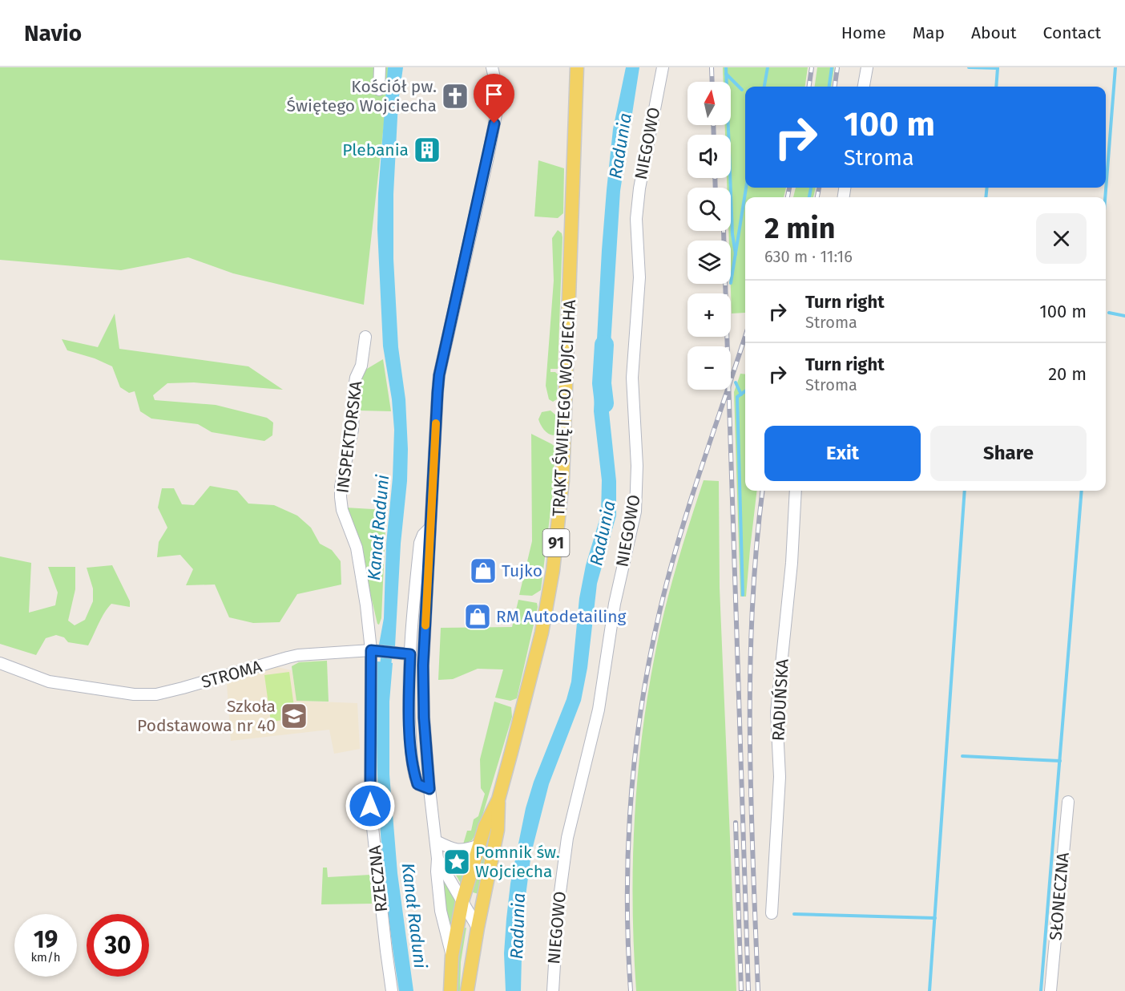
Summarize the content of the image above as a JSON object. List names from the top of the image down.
{
  "streets": {
    "main road": ["TRAKT ŚWIĘTEGO WOJCIECHA", "91"],
    "street": [
      "NIEGOWO",
      "INSPEKTORSKA",
      "STROMA",
      "RADUŃSKA",
      "RZECZNA",
      "SŁONECZNA"
    ]
  },
  "crossings": [
    ["INSPEKTORSKA", "STROMA"],
    ["INSPEKTORSKA", "RZECZNA"],
    ["STROMA", "RZECZNA"]
  ],
  "water": ["Radunia", "Kanał Raduni"],
  "places": {
    "church": ["Kościół pw. Świętego Wojciecha"],
    "building": ["Plebania"],
    "shop": ["Tujko", "RM Autodetailing"],
    "school or university": ["Szkoła Podstawowa nr 40"],
    "place": ["Pomnik św. Wojciecha"]
  },
  "north": "top",
  "page": {
    "header": "Navio",
    "nav": [
      "Home",
      "Map",
      "About",
      "Contact"
    ],
    "map_buttons": ["+", "−"],
    "turn": ["100 m", "Stroma"],
    "heading": ["2 min", "630 m · 11:16"],
    "list": [
      {
        "name": "Turn right",
        "note": "Stroma",
        "value": "100 m"
      },
      {
        "name": "Turn right",
        "note": "Stroma",
        "value": "20 m"
      }
    ],
    "buttons": ["Exit", "Share"],
    "speed": "19 km/h",
    "limit": "30"
  }
}
